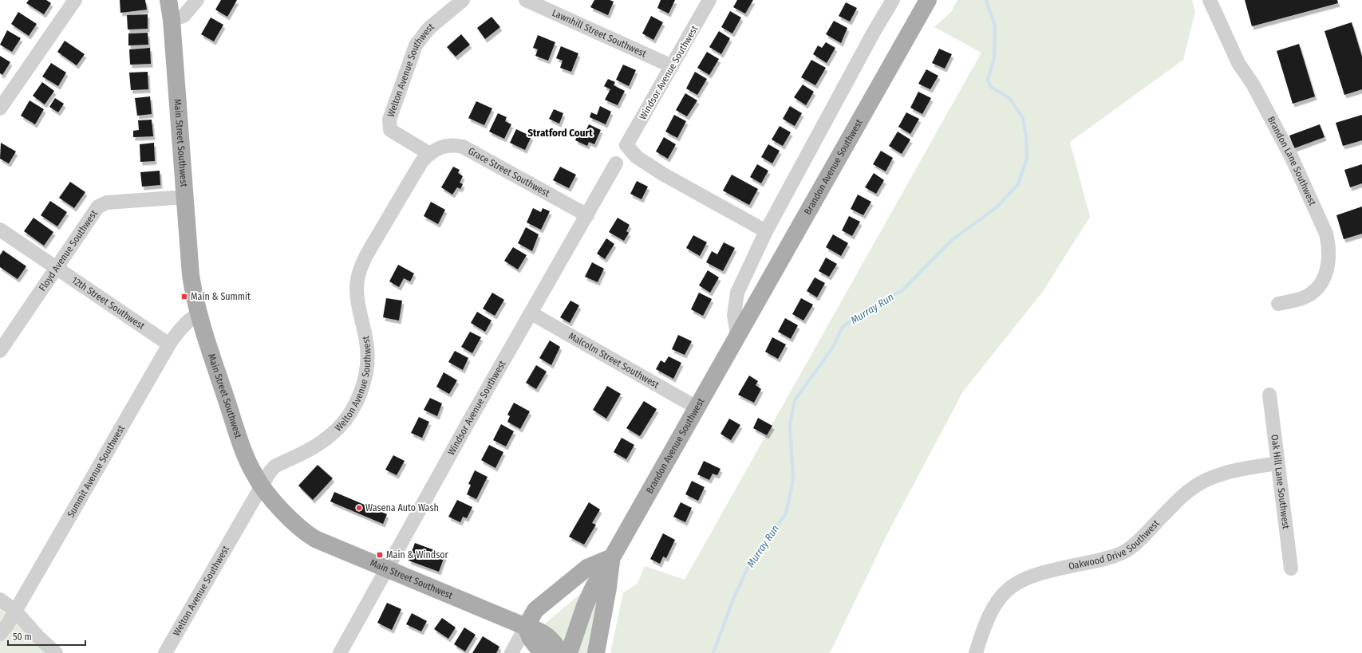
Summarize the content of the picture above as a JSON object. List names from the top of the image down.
{
  "streets": {
    "main road": ["Main Street Southwest", "Brandon Avenue Southwest"],
    "street": [
      "Lawnhill Street Southwest",
      "Welton Avenue Southwest",
      "Windsor Avenue Southwest",
      "Brandon Lane Southwest",
      "Grace Street Southwest",
      "Floyd Avenue Southwest",
      "12th Street Southwest",
      "Malcolm Street Southwest",
      "Summit Avenue Southwest",
      "Oak Hill Lane Southwest",
      "Oakwood Drive Southwest"
    ]
  },
  "crossings": [
    ["Lawnhill Street Southwest", "Windsor Avenue Southwest"],
    ["Welton Avenue Southwest", "Main Street Southwest"],
    ["Welton Avenue Southwest", "Grace Street Southwest"],
    ["Windsor Avenue Southwest", "Main Street Southwest"],
    ["Windsor Avenue Southwest", "Grace Street Southwest"],
    ["Windsor Avenue Southwest", "Malcolm Street Southwest"],
    ["Main Street Southwest", "Floyd Avenue Southwest"],
    ["Main Street Southwest", "Summit Avenue Southwest"],
    ["Brandon Avenue Southwest", "Malcolm Street Southwest"],
    ["Floyd Avenue Southwest", "12th Street Southwest"],
    ["12th Street Southwest", "Summit Avenue Southwest"],
    ["Oak Hill Lane Southwest", "Oakwood Drive Southwest"]
  ],
  "districts": ["Stratford Court"],
  "water": ["Murray Run"],
  "places": {
    "transit": ["Main & Summit", "Main & Windsor"],
    "other": ["Wasena Auto Wash"]
  },
  "scale_bar": "50 m"
}
